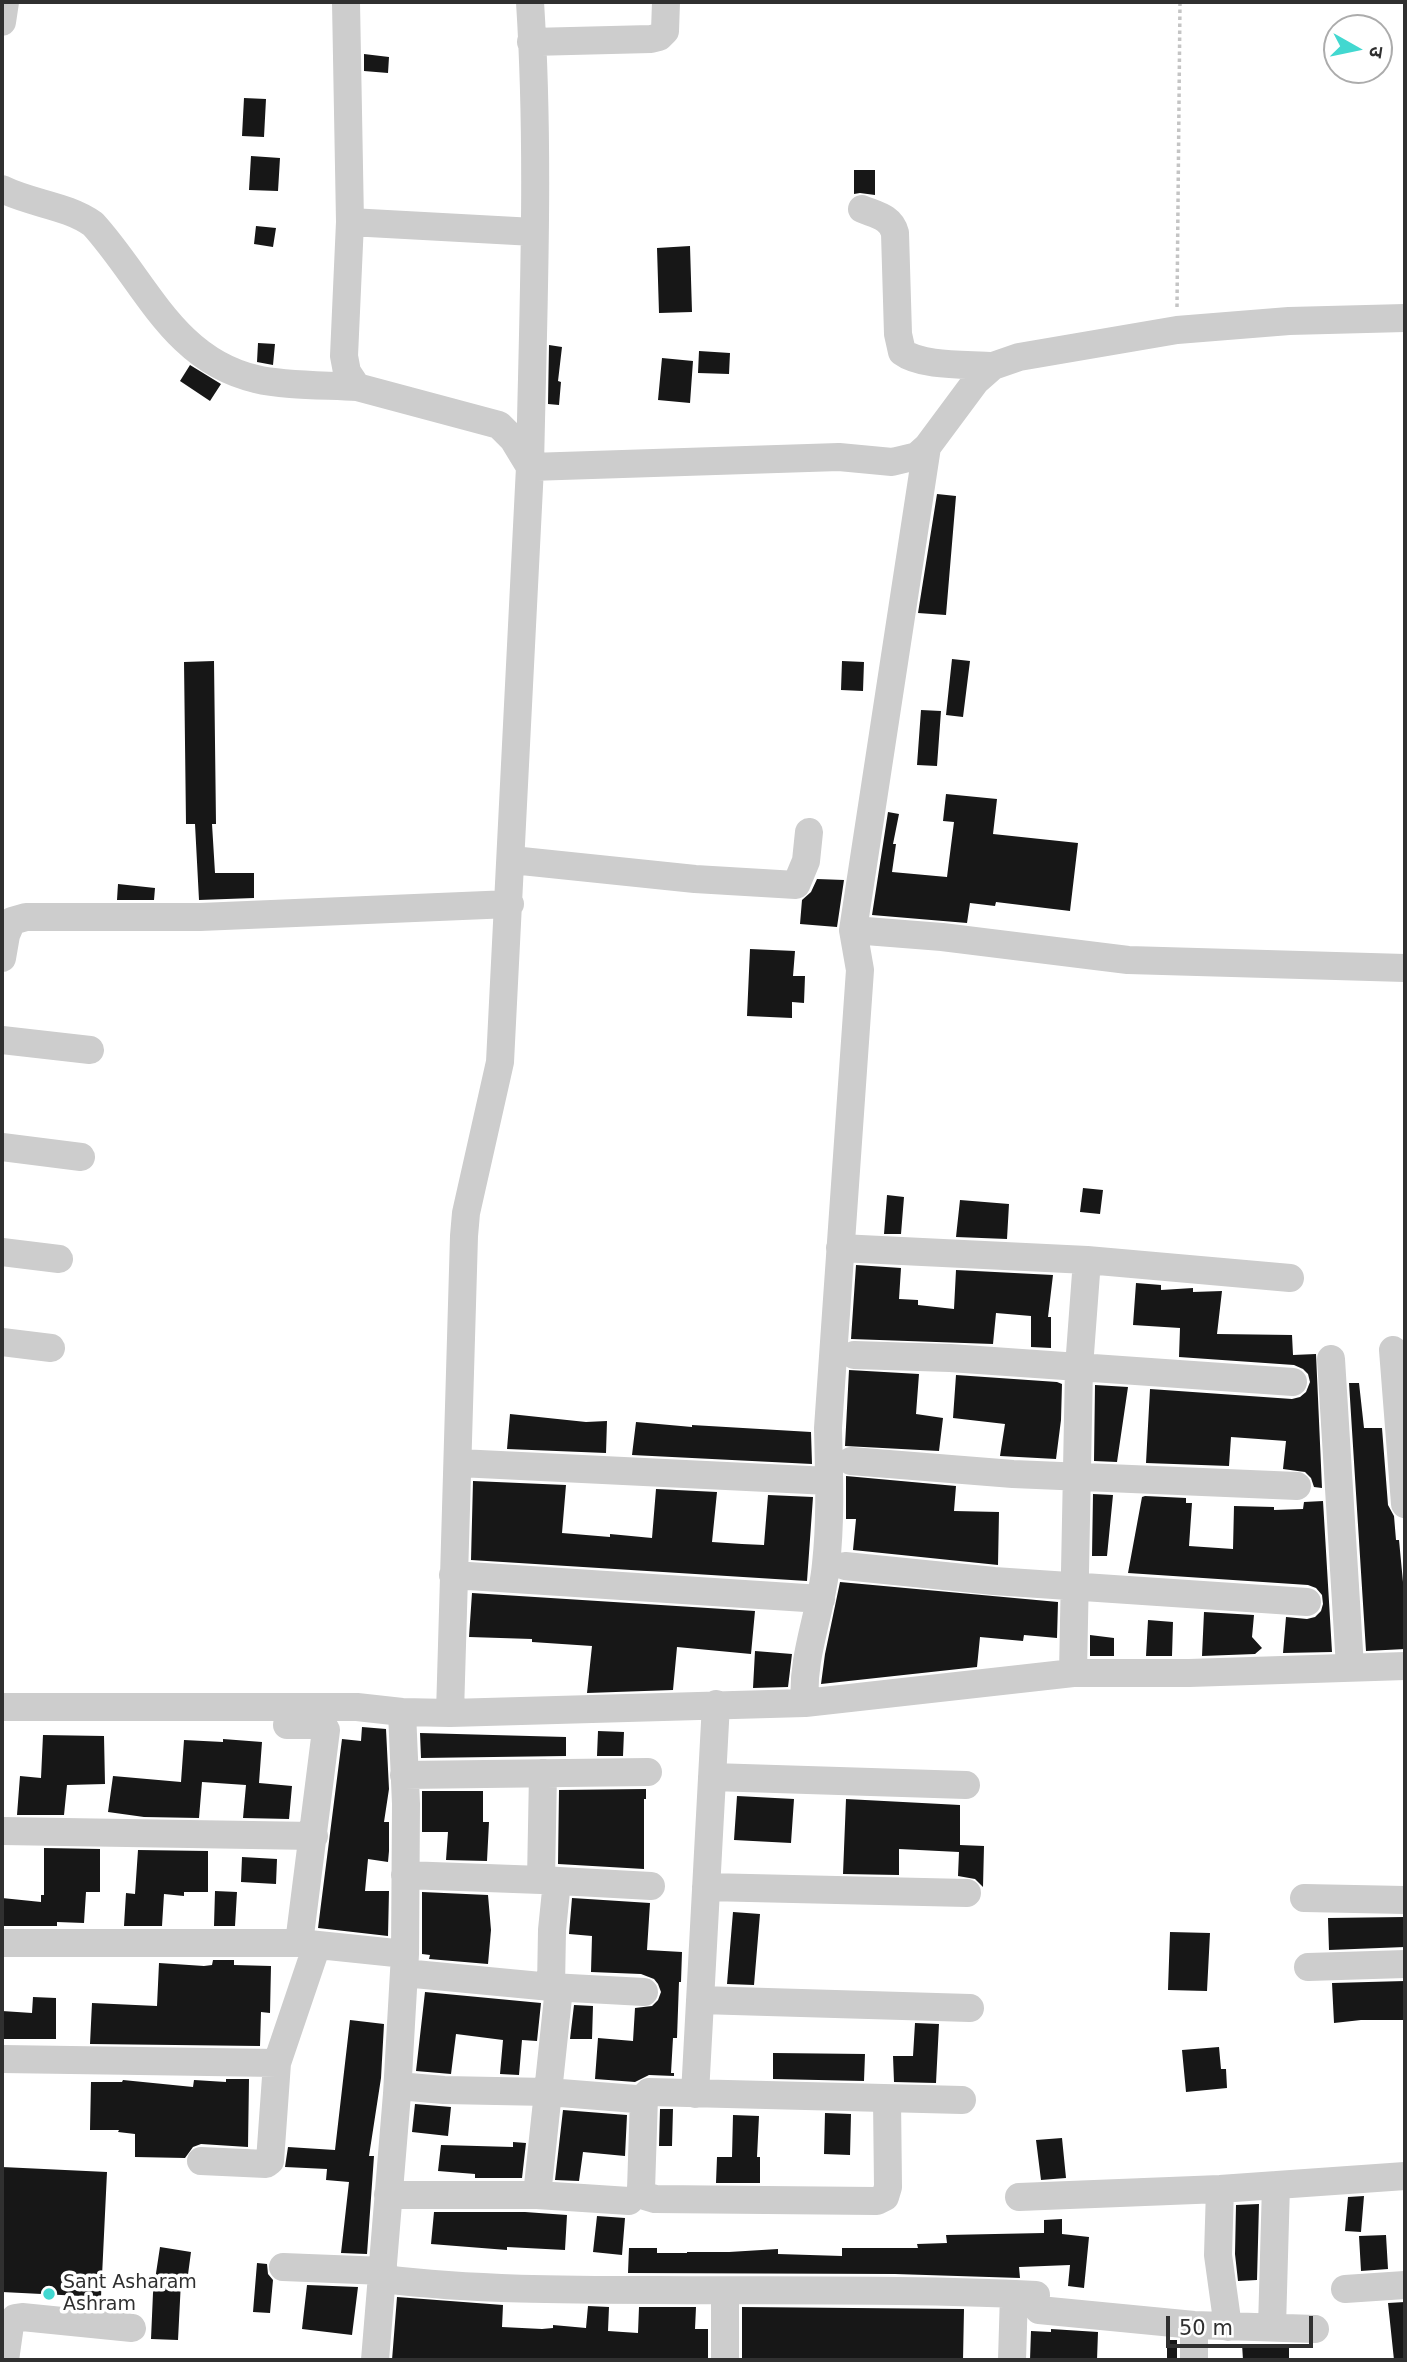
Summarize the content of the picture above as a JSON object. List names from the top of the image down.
{
  "places": ["Sant Asharam Ashram"],
  "scale_bar": "50 m",
  "north": "right"
}
